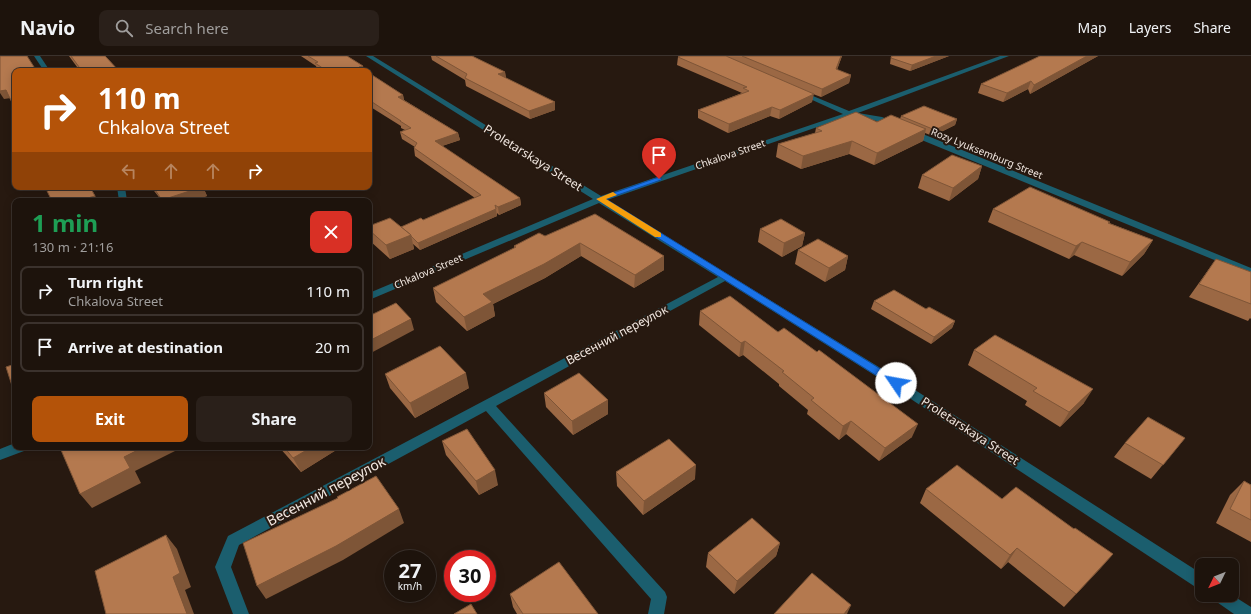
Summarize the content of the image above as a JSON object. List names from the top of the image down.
{
  "streets": {
    "street": [
      "Rozy Lyuksemburg Street",
      "Chkalova Street",
      "Proletarskaya Street",
      "Весенний переулок"
    ]
  },
  "crossings": [
    ["Rozy Lyuksemburg Street", "Chkalova Street"],
    ["Chkalova Street", "Proletarskaya Street"],
    ["Proletarskaya Street", "Весенний переулок"]
  ],
  "north": "bottom left",
  "page": {
    "header": "Navio",
    "search": "Search here",
    "nav": ["Map", "Layers", "Share"],
    "turn": ["110 m", "Chkalova Street"],
    "heading": ["1 min", "130 m · 21:16"],
    "list": [
      {
        "name": "Turn right",
        "note": "Chkalova Street",
        "value": "110 m"
      },
      {
        "name": "Arrive at destination",
        "value": "20 m"
      }
    ],
    "buttons": ["Exit", "Share"],
    "speed": "27 km/h",
    "limit": "30"
  }
}
